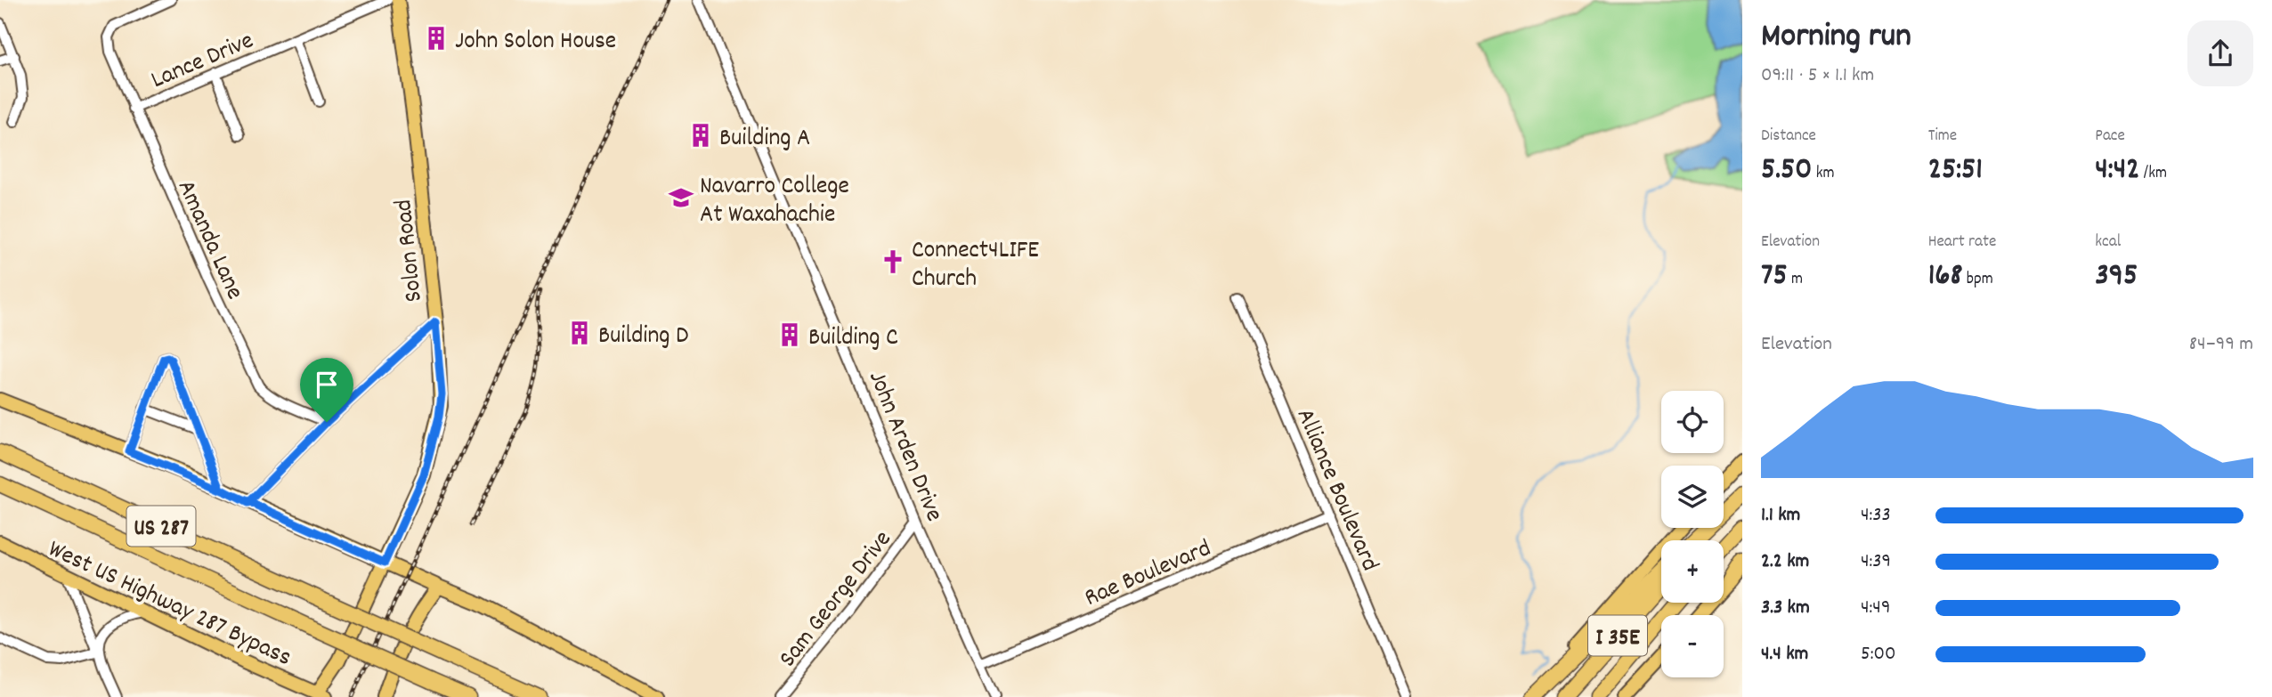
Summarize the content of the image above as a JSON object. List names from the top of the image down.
{
  "streets": {
    "highway": ["US 287", "I 35E"],
    "main road": ["Solon Road", "West US Highway 287 Bypass"],
    "street": [
      "Lance Drive",
      "Amanda Lane",
      "John Arden Drive",
      "Alliance Boulevard",
      "Rae Boulevard",
      "Sam George Drive"
    ]
  },
  "crossings": [
    ["Lance Drive", "Amanda Lane"],
    ["Solon Road", "West US Highway 287 Bypass"],
    ["John Arden Drive", "Rae Boulevard"],
    ["John Arden Drive", "Sam George Drive"],
    ["Alliance Boulevard", "Rae Boulevard"]
  ],
  "places": {
    "building": [
      "John Solon House",
      "Building A",
      "Building D",
      "Building C"
    ],
    "school or university": ["Navarro College At Waxahachie"],
    "church": ["Connect4LIFE Church"]
  },
  "page": {
    "heading": ["Morning run", "09:11 · 5 × 1.1 km"],
    "stats": [
      ["Distance", "5.50 km"],
      ["Time", "25:51"],
      ["Pace", "4:42 /km"],
      ["Elevation", "75 m"],
      ["Heart rate", "168 bpm"],
      ["kcal", "395"]
    ],
    "chart": ["Elevation", "84–99 m"],
    "map_buttons": ["+", "−"],
    "list": [
      {
        "name": "1.1 km",
        "note": "4:33"
      },
      {
        "name": "2.2 km",
        "note": "4:39"
      },
      {
        "name": "3.3 km",
        "note": "4:49"
      },
      {
        "name": "4.4 km",
        "note": "5:00"
      }
    ]
  }
}
